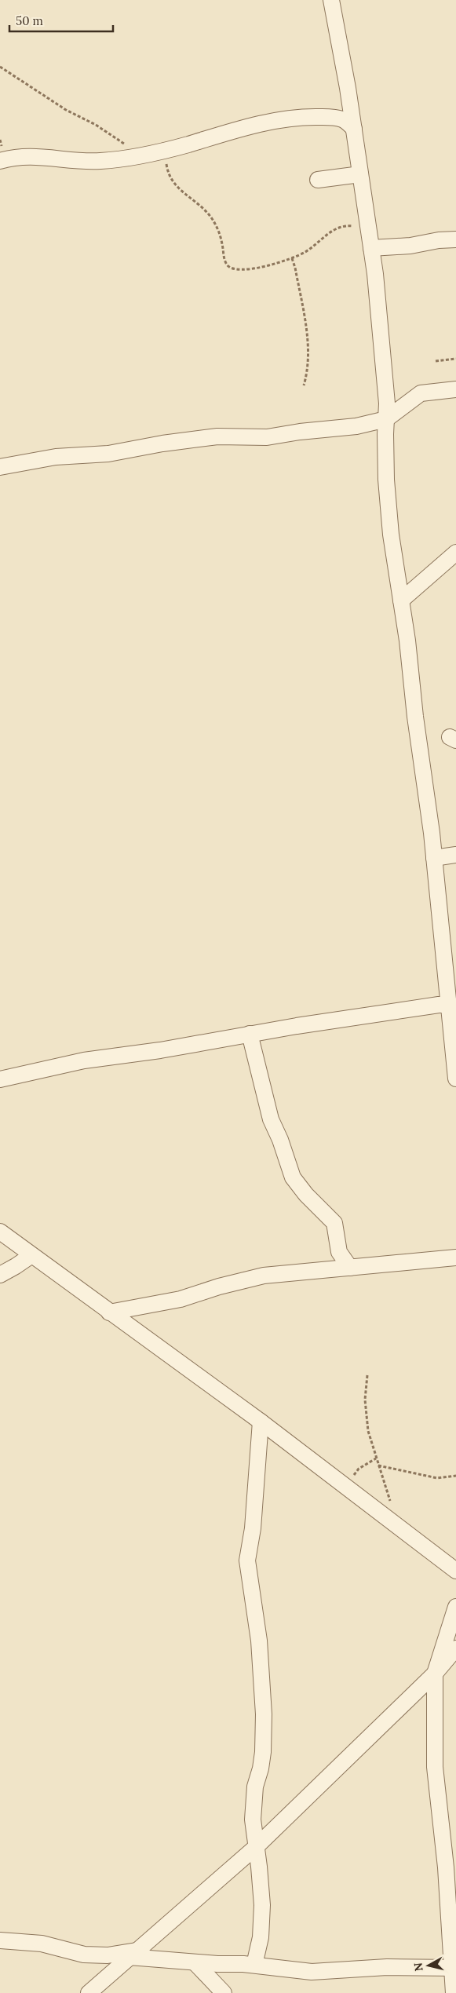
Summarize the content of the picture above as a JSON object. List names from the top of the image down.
{
  "scale_bar": "50 m",
  "north": "left"
}
